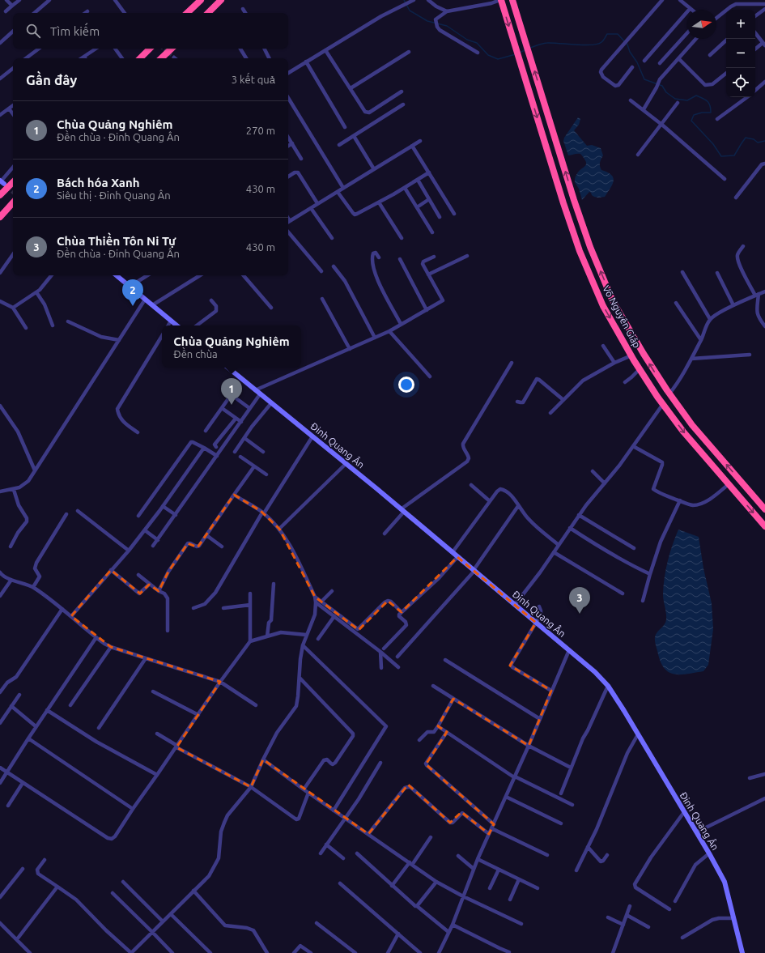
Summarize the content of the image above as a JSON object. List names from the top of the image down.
{
  "streets": {
    "highway": ["Võ Nguyên Giáp"],
    "street": ["Đinh Quang Ân"]
  },
  "north": "right",
  "page": {
    "map_buttons": ["+", "−"],
    "search": "Tìm kiếm",
    "heading": ["Gần đây", "3 kết quả"],
    "list": [
      {
        "mark": "1",
        "name": "Chùa Quảng Nghiêm",
        "note": "Đền chùa · Đinh Quang Ân",
        "value": "270 m"
      },
      {
        "mark": "2",
        "name": "Bách hóa Xanh",
        "note": "Siêu thị · Đinh Quang Ân",
        "value": "430 m"
      },
      {
        "mark": "3",
        "name": "Chùa Thiền Tôn Ni Tự",
        "note": "Đền chùa · Đinh Quang Ân",
        "value": "430 m"
      }
    ],
    "pins": ["2", "1", "3"],
    "popup": ["Chùa Quảng Nghiêm", "Đền chùa"]
  }
}
